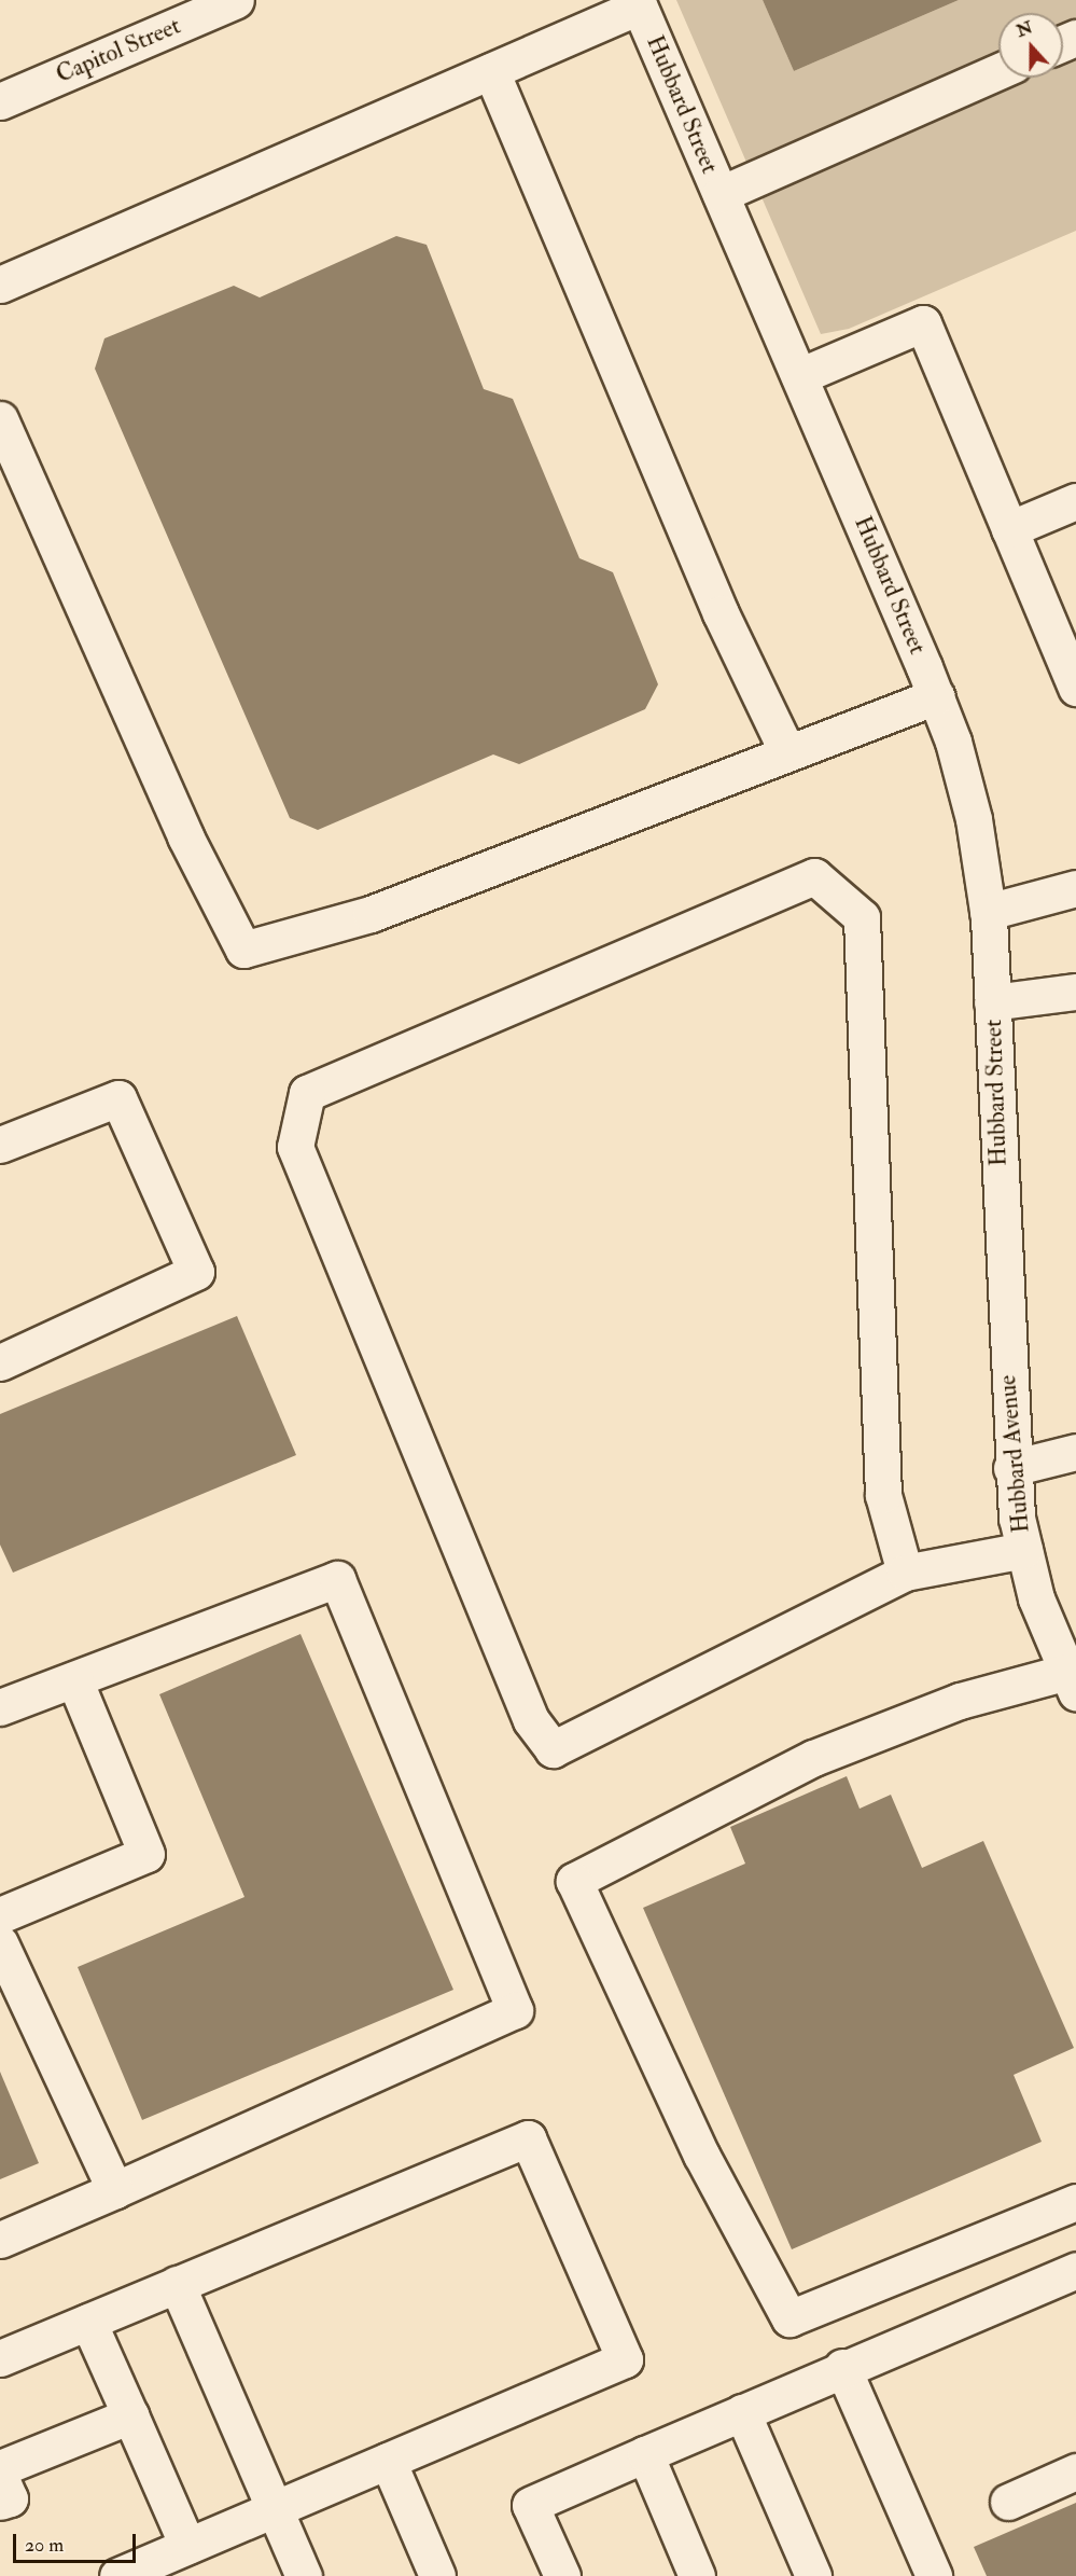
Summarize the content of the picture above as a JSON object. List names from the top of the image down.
{
  "streets": {
    "street": ["Capitol Street", "Hubbard Street", "Hubbard Avenue"]
  },
  "crossings": [
    ["Hubbard Street", "Hubbard Avenue"]
  ],
  "scale_bar": "20 m",
  "north": "top"
}
